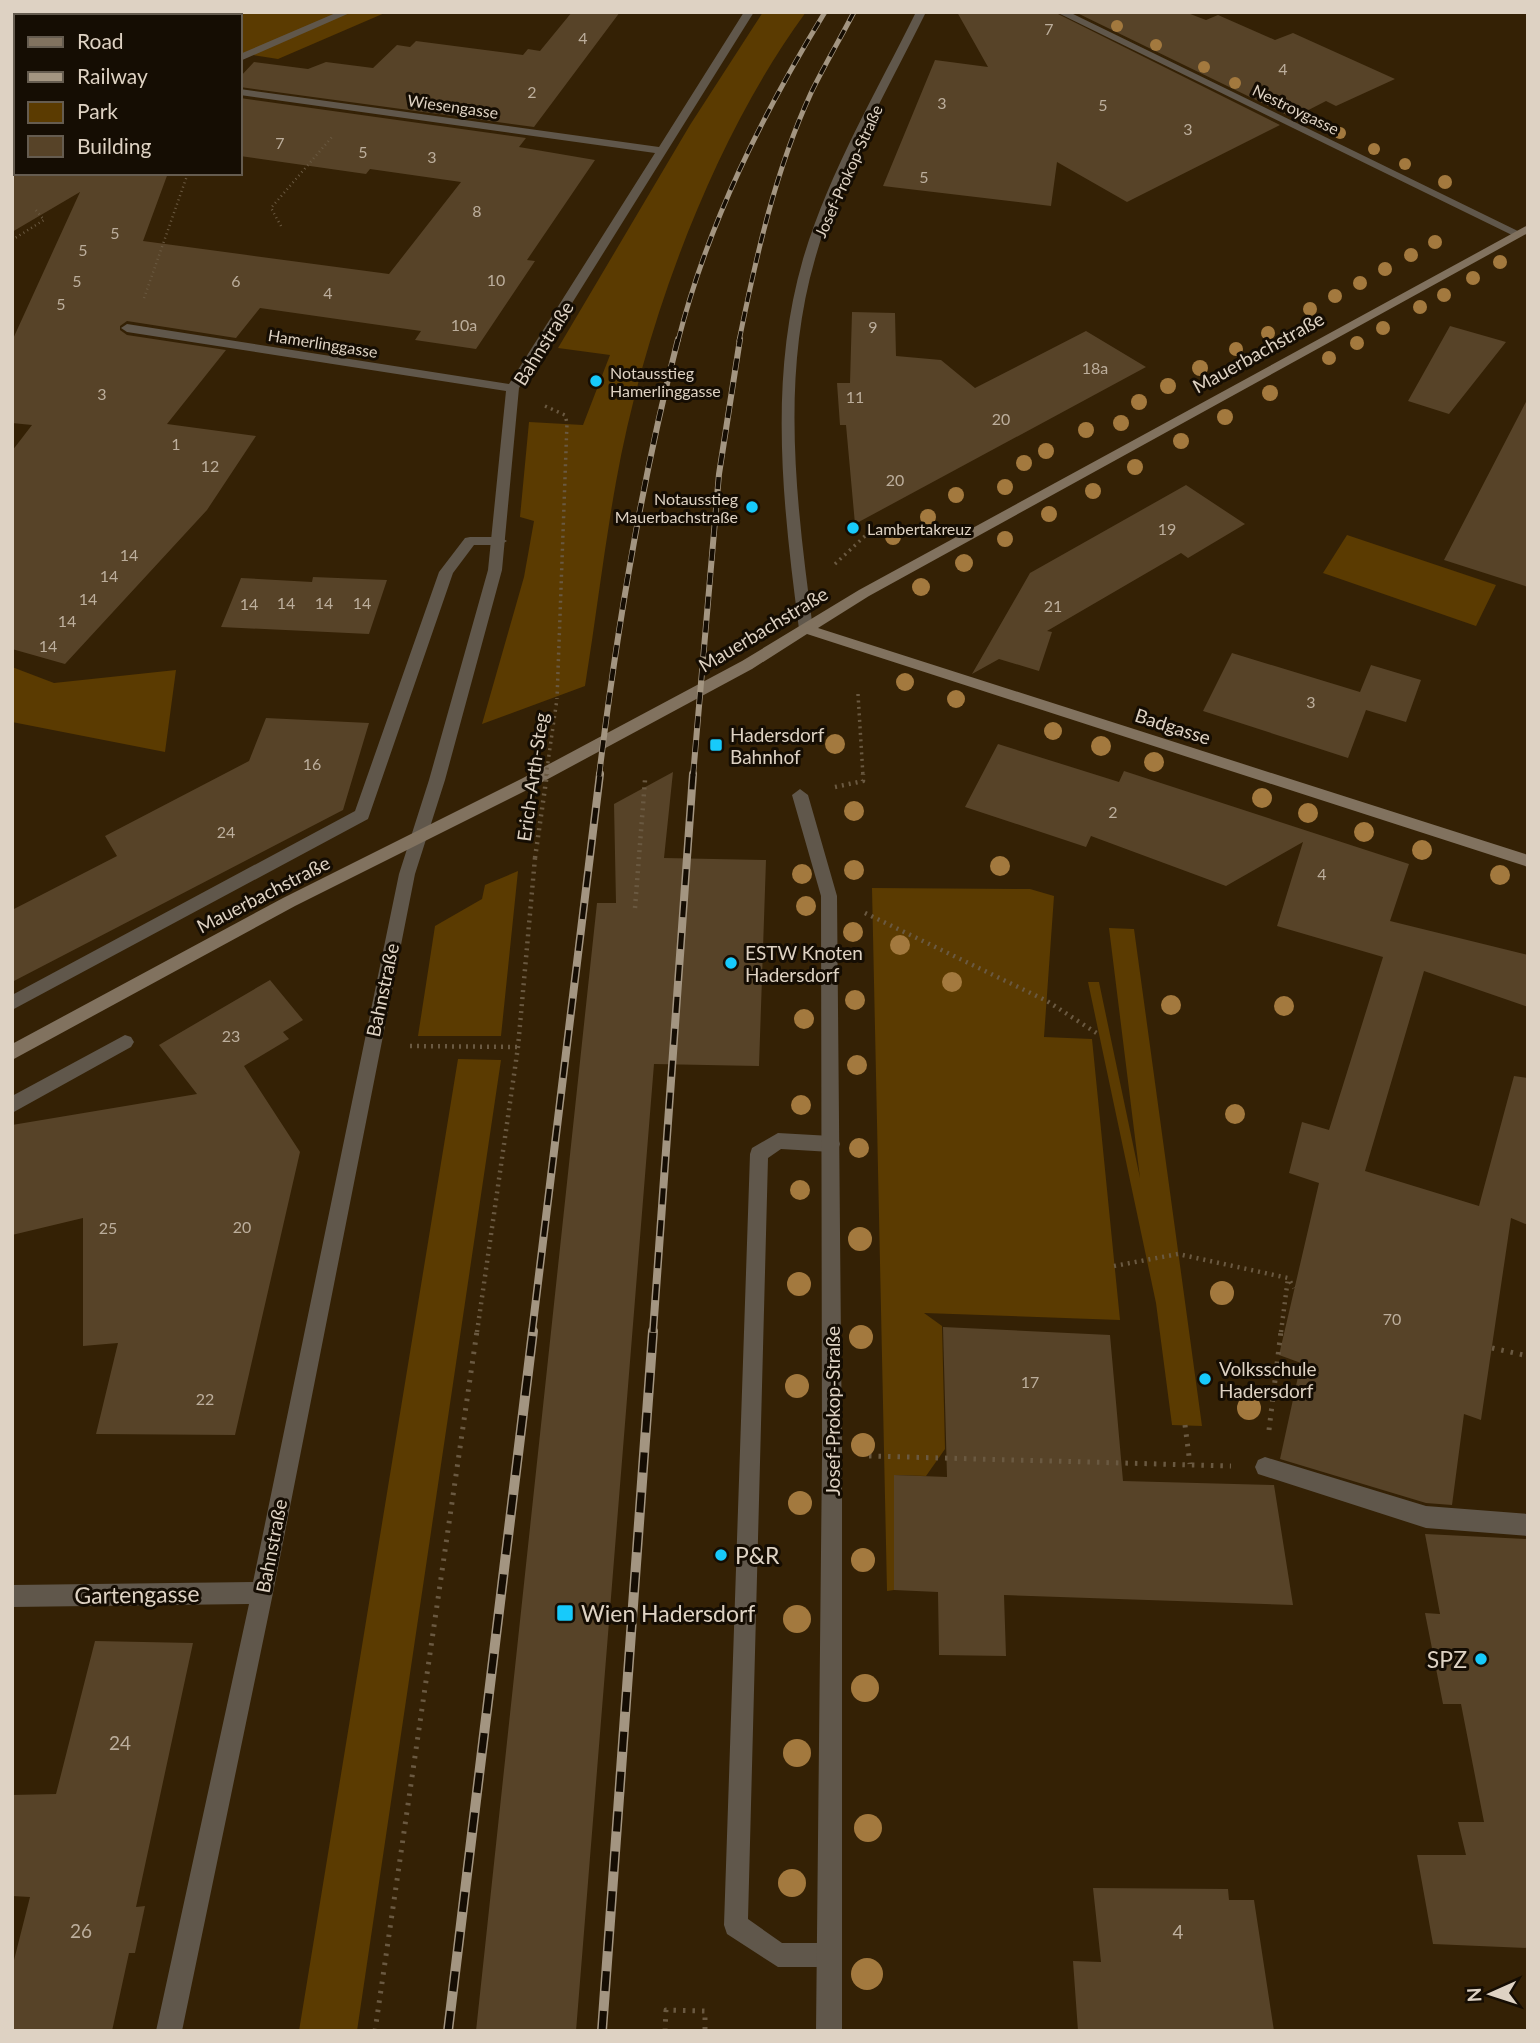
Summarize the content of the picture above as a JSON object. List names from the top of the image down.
{
  "streets": {
    "main road": ["Mauerbachstraße", "Badgasse"],
    "street": [
      "Wiesengasse",
      "Nestroygasse",
      "Josef-Prokop-Straße",
      "Hamerlinggasse",
      "Bahnstraße",
      "Gartengasse"
    ],
    "path": ["Erich-Arth-Steg"]
  },
  "crossings": [
    ["Wiesengasse", "Bahnstraße"],
    ["Nestroygasse", "Mauerbachstraße"],
    ["Josef-Prokop-Straße", "Mauerbachstraße"],
    ["Josef-Prokop-Straße", "Badgasse"],
    ["Hamerlinggasse", "Bahnstraße"],
    ["Hamerlinggasse", "Erich-Arth-Steg"],
    ["Bahnstraße", "Mauerbachstraße"],
    ["Bahnstraße", "Erich-Arth-Steg"],
    ["Bahnstraße", "Gartengasse"],
    ["Mauerbachstraße", "Badgasse"]
  ],
  "places": {
    "other": [
      "Notausstieg Hamerlinggasse",
      "Notausstieg Mauerbachstraße",
      "Lambertakreuz",
      "ESTW Knoten Hadersdorf",
      "Volksschule Hadersdorf",
      "P&R",
      "SPZ"
    ],
    "transit": ["Hadersdorf Bahnhof", "Wien Hadersdorf"]
  },
  "house_numbers": [
    "7",
    "4",
    "4",
    "2",
    "3",
    "5",
    "3",
    "7",
    "5",
    "3",
    "5",
    "8",
    "5",
    "5",
    "10",
    "5",
    "6",
    "4",
    "5",
    "10a",
    "9",
    "18a",
    "3",
    "11",
    "20",
    "1",
    "12",
    "20",
    "19",
    "14",
    "14",
    "14",
    "14",
    "14",
    "14",
    "14",
    "21",
    "14",
    "14",
    "3",
    "16",
    "2",
    "24",
    "4",
    "23",
    "20",
    "25",
    "70",
    "17",
    "22",
    "24",
    "26",
    "4"
  ],
  "legend": [
    "Road",
    "Railway",
    "Park",
    "Building"
  ],
  "north": "left"
}
